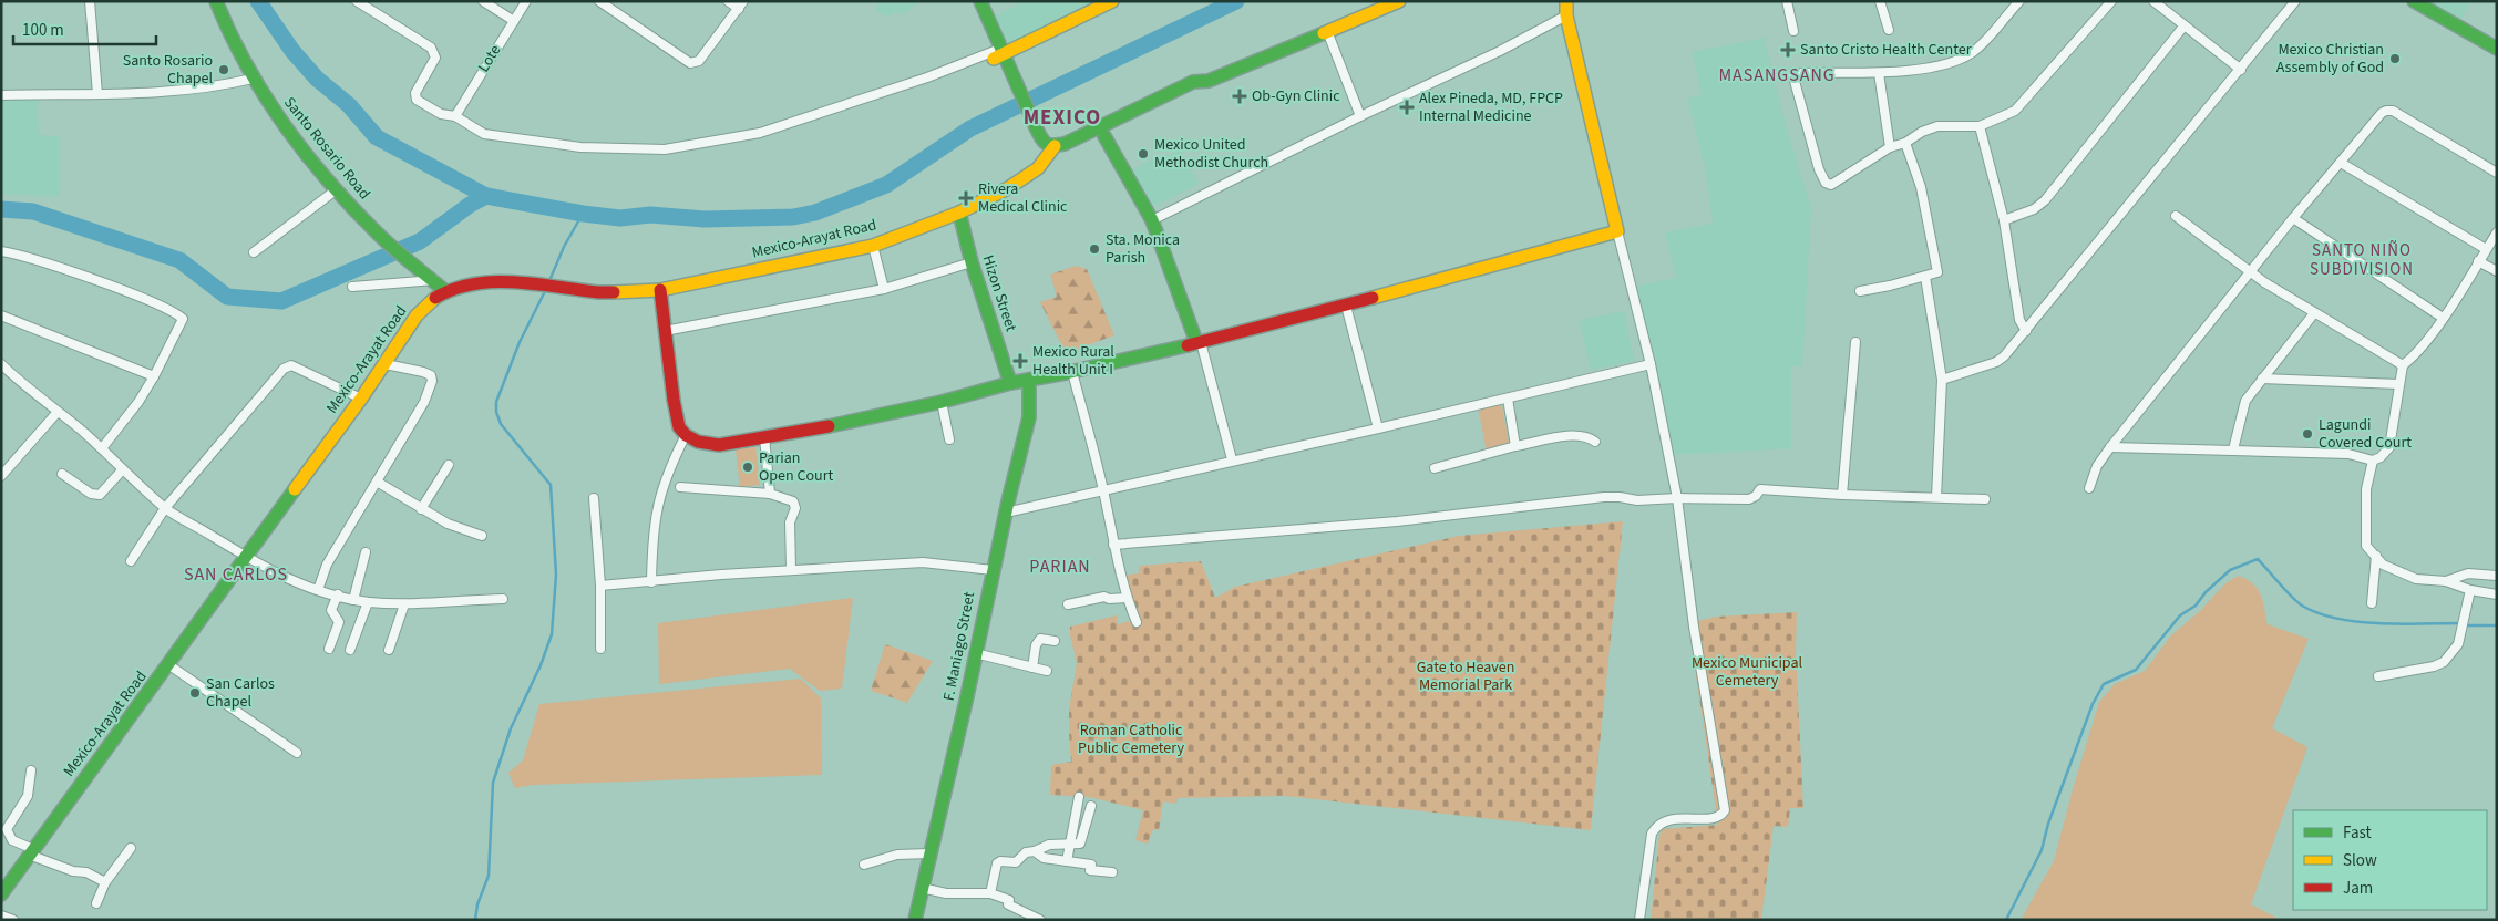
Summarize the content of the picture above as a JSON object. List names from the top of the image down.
{
  "streets": {
    "main road": [
      "Santo Rosario Road",
      "Mexico-Arayat Road",
      "Hizon Street",
      "F. Maniago Street"
    ],
    "street": ["Lote"]
  },
  "crossings": [
    ["Santo Rosario Road", "Mexico-Arayat Road"],
    ["Mexico-Arayat Road", "Hizon Street"]
  ],
  "districts": [
    "MASANGSANG",
    "MEXICO",
    "SANTO NIÑO SUBDIVISION",
    "PARIAN",
    "SAN CARLOS"
  ],
  "parks": ["Mexico Municipal Cemetery", "Gate to Heaven Memorial Park", "Roman Catholic Public Cemetery"],
  "places": {
    "health": [
      "Santo Cristo Health Center",
      "Ob-Gyn Clinic",
      "Alex Pineda, MD, FPCP Internal Medicine",
      "Rivera Medical Clinic",
      "Mexico Rural Health Unit I"
    ],
    "other": [
      "Mexico Christian Assembly of God",
      "Santo Rosario Chapel",
      "Mexico United Methodist Church",
      "Sta. Monica Parish",
      "Lagundi Covered Court",
      "Parian Open Court",
      "San Carlos Chapel"
    ]
  },
  "legend": ["Fast", "Slow", "Jam"],
  "scale_bar": "100 m"
}
